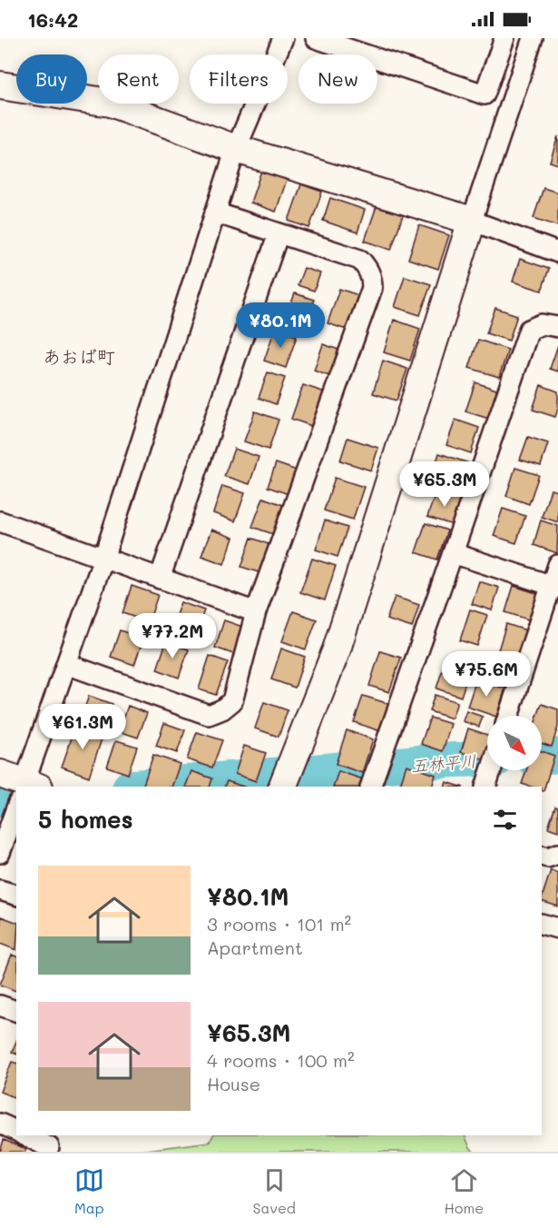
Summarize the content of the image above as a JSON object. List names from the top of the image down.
{
  "districts": ["あおば町"],
  "water": ["五林平川"],
  "north": "bottom right",
  "page": {
    "status": "16:42",
    "chip": [
      "Buy",
      "Rent",
      "Filters",
      "New"
    ],
    "price": [
      "¥80.1M",
      "¥65.3M",
      "¥77.2M",
      "¥75.6M",
      "¥61.3M"
    ],
    "heading": "5 homes",
    "list": [
      {
        "name": "¥80.1M",
        "note": "3 rooms · 101 m² · Apartment"
      },
      {
        "name": "¥65.3M",
        "note": "4 rooms · 100 m² · House"
      }
    ],
    "tabs": ["Map", "Saved", "Home"]
  }
}
